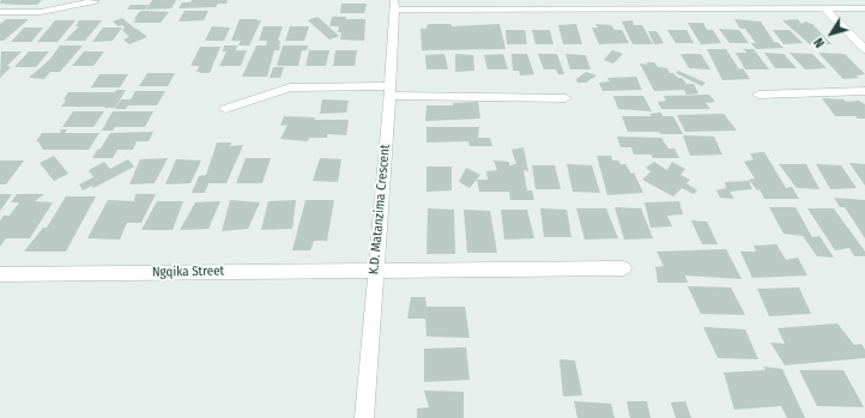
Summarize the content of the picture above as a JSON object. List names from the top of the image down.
{
  "streets": {
    "street": ["K.D. Matanzima Crescent", "Ngqika Street"]
  },
  "crossings": [
    ["K.D. Matanzima Crescent", "Ngqika Street"]
  ],
  "north": "bottom left"
}
